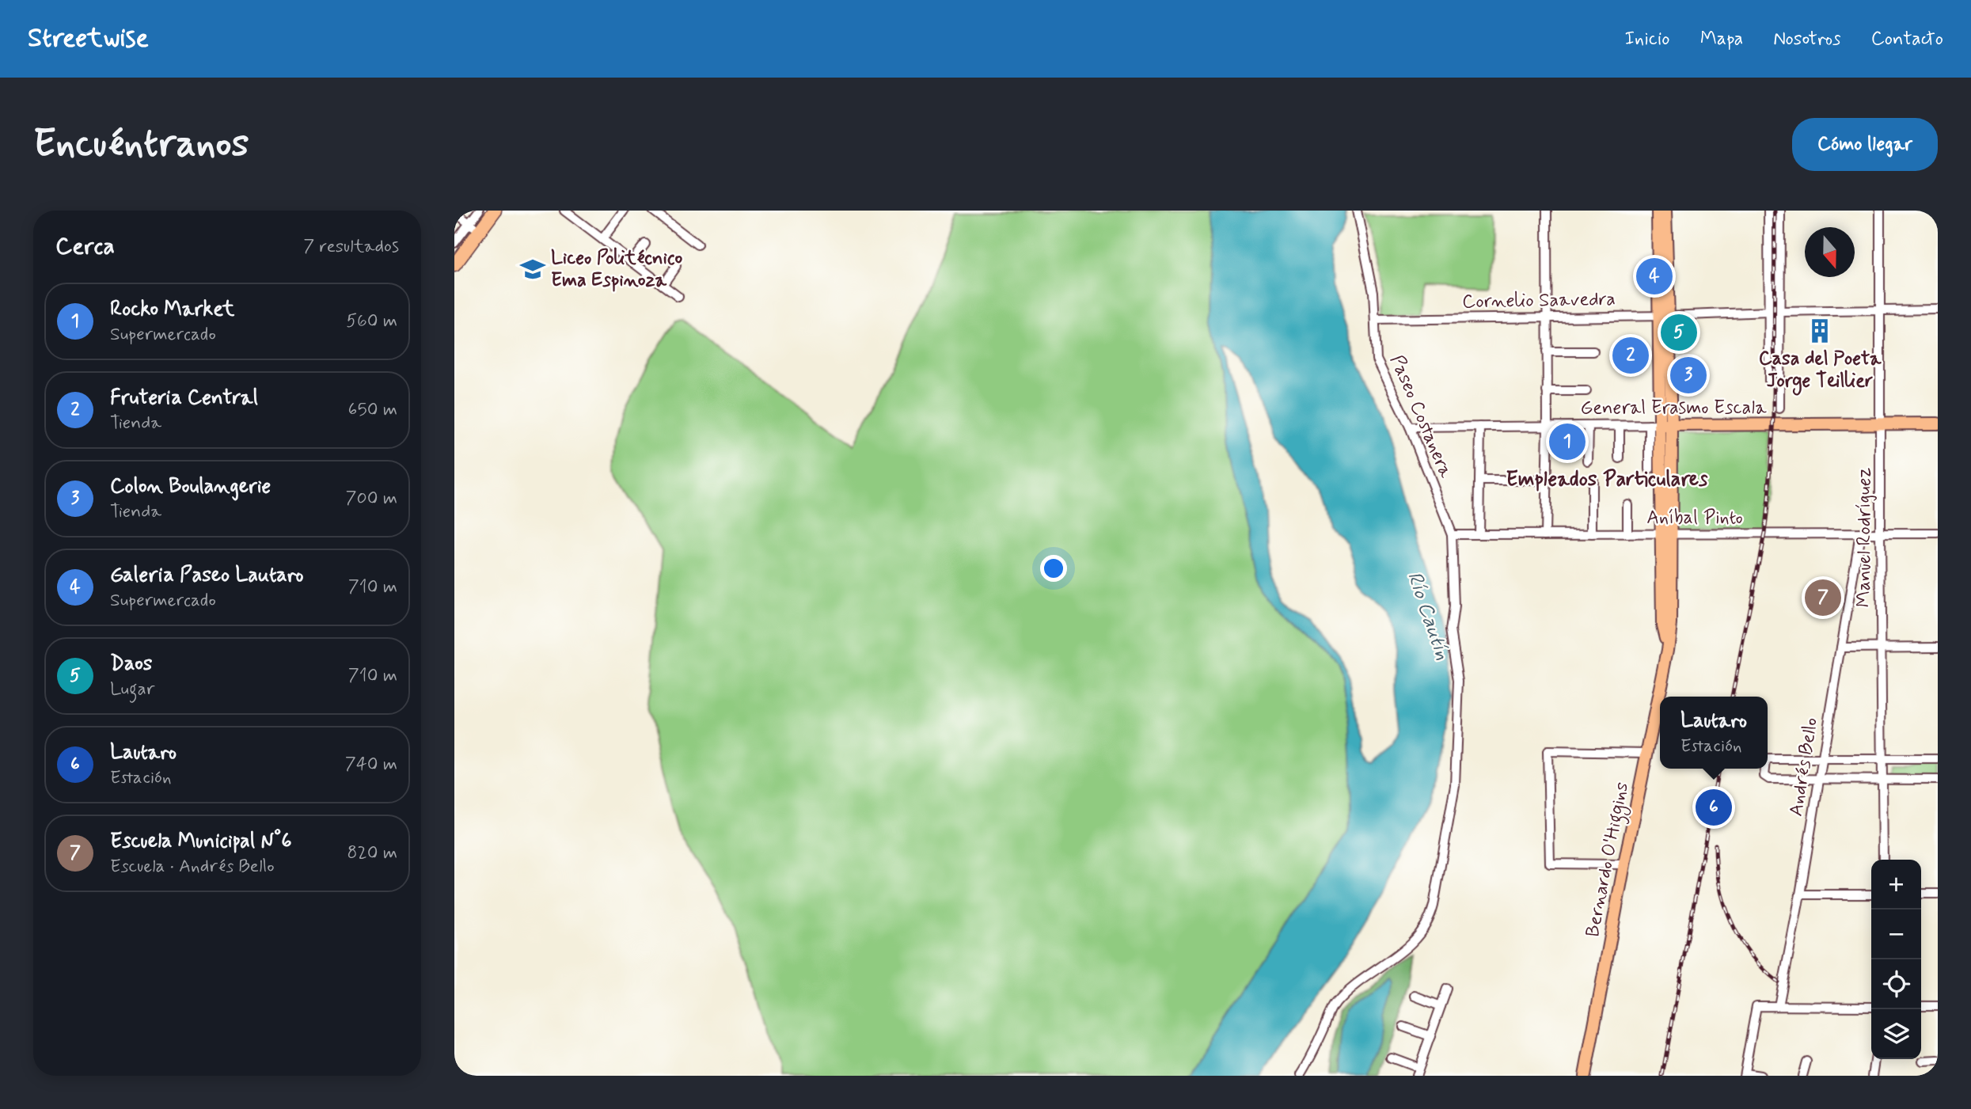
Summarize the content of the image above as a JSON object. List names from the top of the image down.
{
  "streets": {
    "main road": ["General Erasmo Escala", "Bernardo O'Higgins"],
    "street": [
      "Cornelio Saavedra",
      "Paseo Costanera",
      "Aníbal Pinto",
      "Manuel Rodríguez",
      "Andrés Bello"
    ]
  },
  "crossings": [
    ["Cornelio Saavedra", "Paseo Costanera"],
    ["Cornelio Saavedra", "Bernardo O'Higgins"],
    ["General Erasmo Escala", "Paseo Costanera"],
    ["General Erasmo Escala", "Manuel Rodríguez"],
    ["General Erasmo Escala", "Bernardo O'Higgins"],
    ["Paseo Costanera", "Aníbal Pinto"],
    ["Aníbal Pinto", "Manuel Rodríguez"],
    ["Aníbal Pinto", "Andrés Bello"],
    ["Aníbal Pinto", "Bernardo O'Higgins"]
  ],
  "districts": ["Empleados Particulares"],
  "water": ["Río Cautín"],
  "places": {
    "school or university": ["Liceo Politécnico Ema Espinoza"],
    "building": ["Casa del Poeta Jorge Teillier"]
  },
  "north": "bottom",
  "page": {
    "header": "Streetwise",
    "nav": [
      "Inicio",
      "Mapa",
      "Nosotros",
      "Contacto"
    ],
    "buttons": "Cómo llegar",
    "title": "Encuéntranos",
    "heading": ["Cerca", "7 resultados"],
    "pins": [
      "4",
      "5",
      "2",
      "3",
      "1",
      "7",
      "6"
    ],
    "list": [
      {
        "mark": "1",
        "name": "Rocko Market",
        "note": "Supermercado",
        "value": "560 m"
      },
      {
        "mark": "2",
        "name": "Fruteria Central",
        "note": "Tienda",
        "value": "650 m"
      },
      {
        "mark": "3",
        "name": "Colon Boulangerie",
        "note": "Tienda",
        "value": "700 m"
      },
      {
        "mark": "4",
        "name": "Galeria Paseo Lautaro",
        "note": "Supermercado",
        "value": "710 m"
      },
      {
        "mark": "5",
        "name": "Daos",
        "note": "Lugar",
        "value": "710 m"
      },
      {
        "mark": "6",
        "name": "Lautaro",
        "note": "Estación",
        "value": "740 m"
      },
      {
        "mark": "7",
        "name": "Escuela Municipal N°6",
        "note": "Escuela · Andrés Bello",
        "value": "820 m"
      }
    ],
    "popup": ["Lautaro", "Estación"],
    "map_buttons": ["+", "−"]
  }
}
